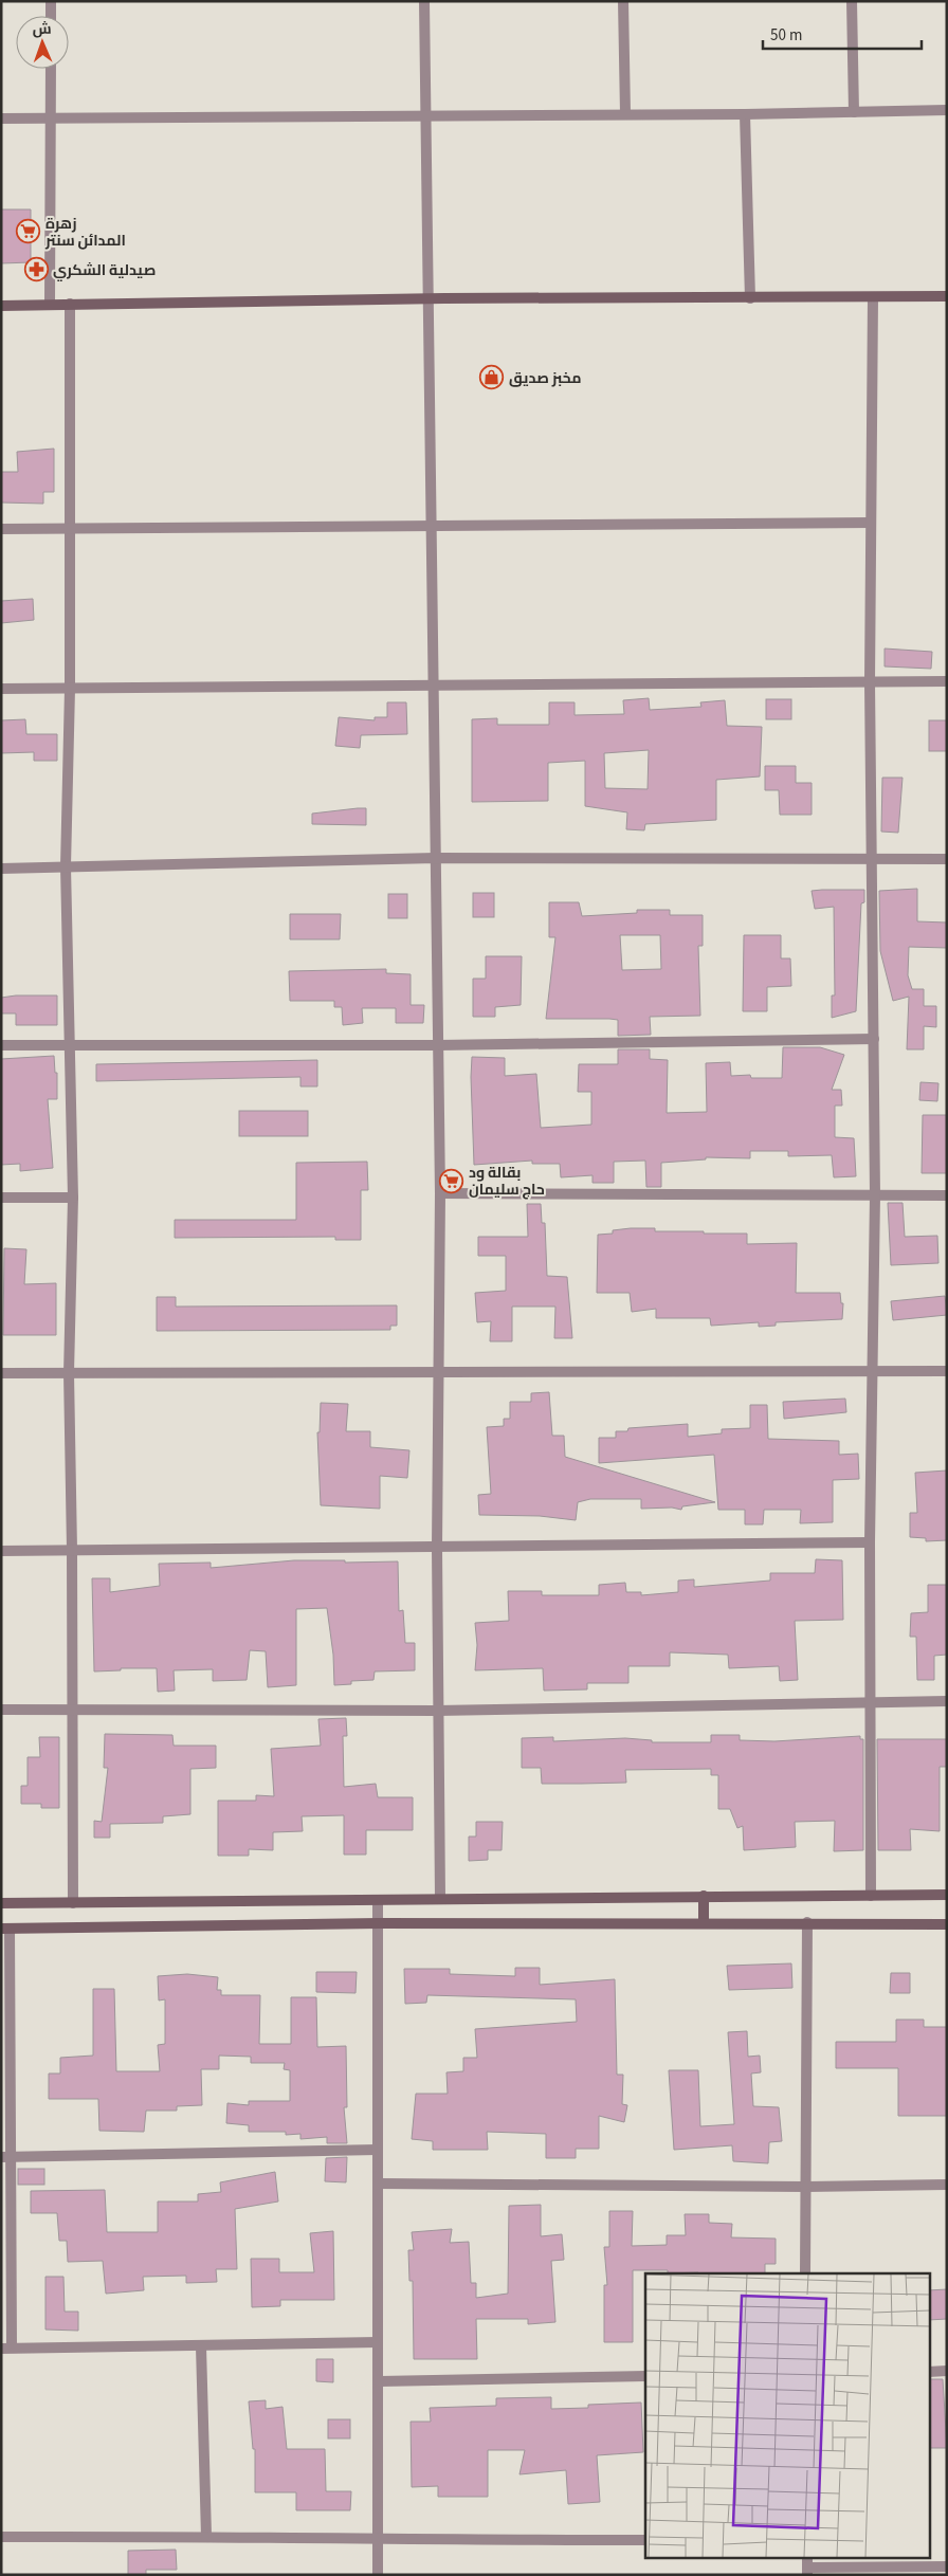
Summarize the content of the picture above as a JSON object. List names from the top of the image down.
{
  "places": {
    "supermarket": ["زهرة المدائن سنتر", "بقالة ود حاج سليمان"],
    "pharmacy": ["صيدلية الشكري"],
    "shop": ["مخبز صديق"]
  },
  "scale_bar": "50 m",
  "north": "top"
}
